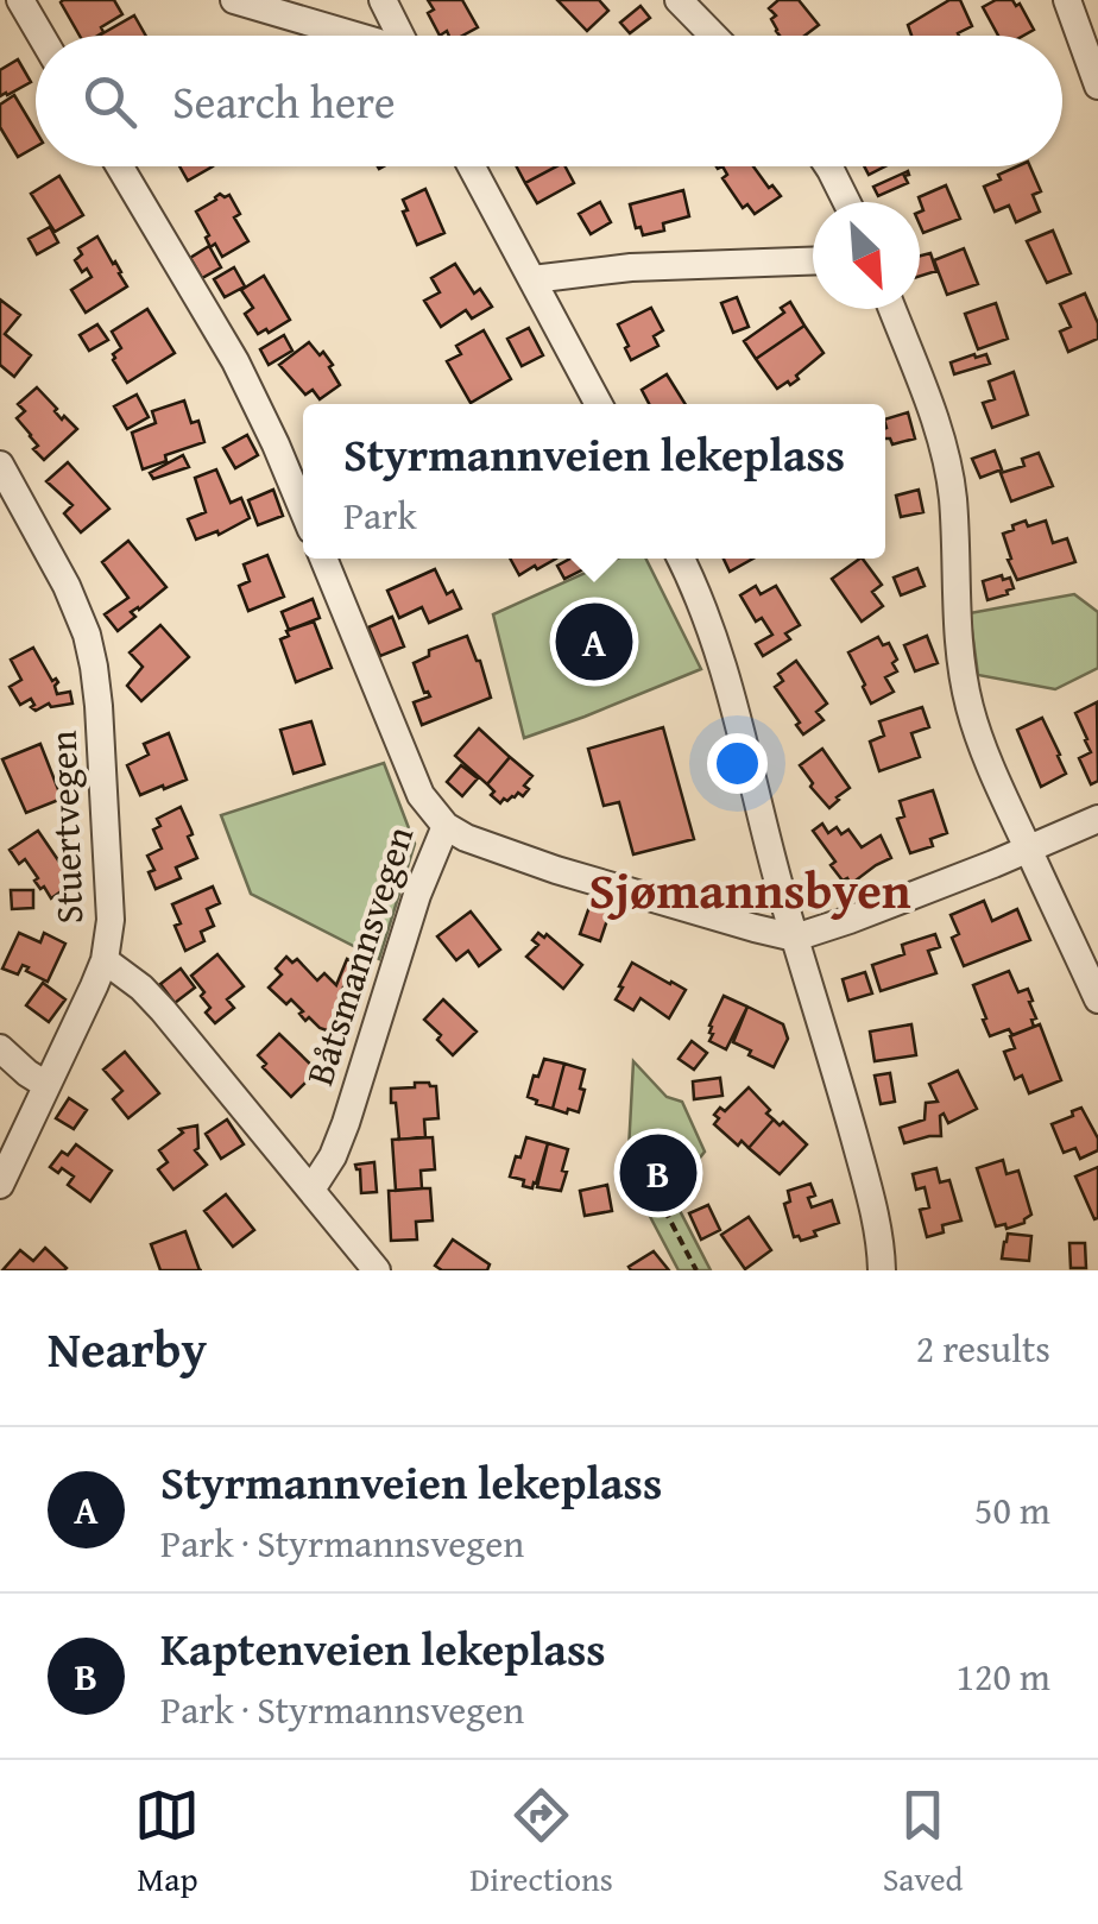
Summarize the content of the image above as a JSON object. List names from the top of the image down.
{
  "streets": {
    "street": ["Stuertvegen", "Båtsmannsvegen"]
  },
  "districts": ["Sjømannsbyen"],
  "north": "bottom right",
  "page": {
    "search": "Search here",
    "popup": ["Styrmannveien lekeplass", "Park"],
    "pins": ["A", "B"],
    "heading": ["Nearby", "2 results"],
    "list": [
      {
        "mark": "A",
        "name": "Styrmannveien lekeplass",
        "note": "Park · Styrmannsvegen",
        "value": "50 m"
      },
      {
        "mark": "B",
        "name": "Kaptenveien lekeplass",
        "note": "Park · Styrmannsvegen",
        "value": "120 m"
      }
    ],
    "nav": ["Map", "Directions", "Saved"]
  }
}
